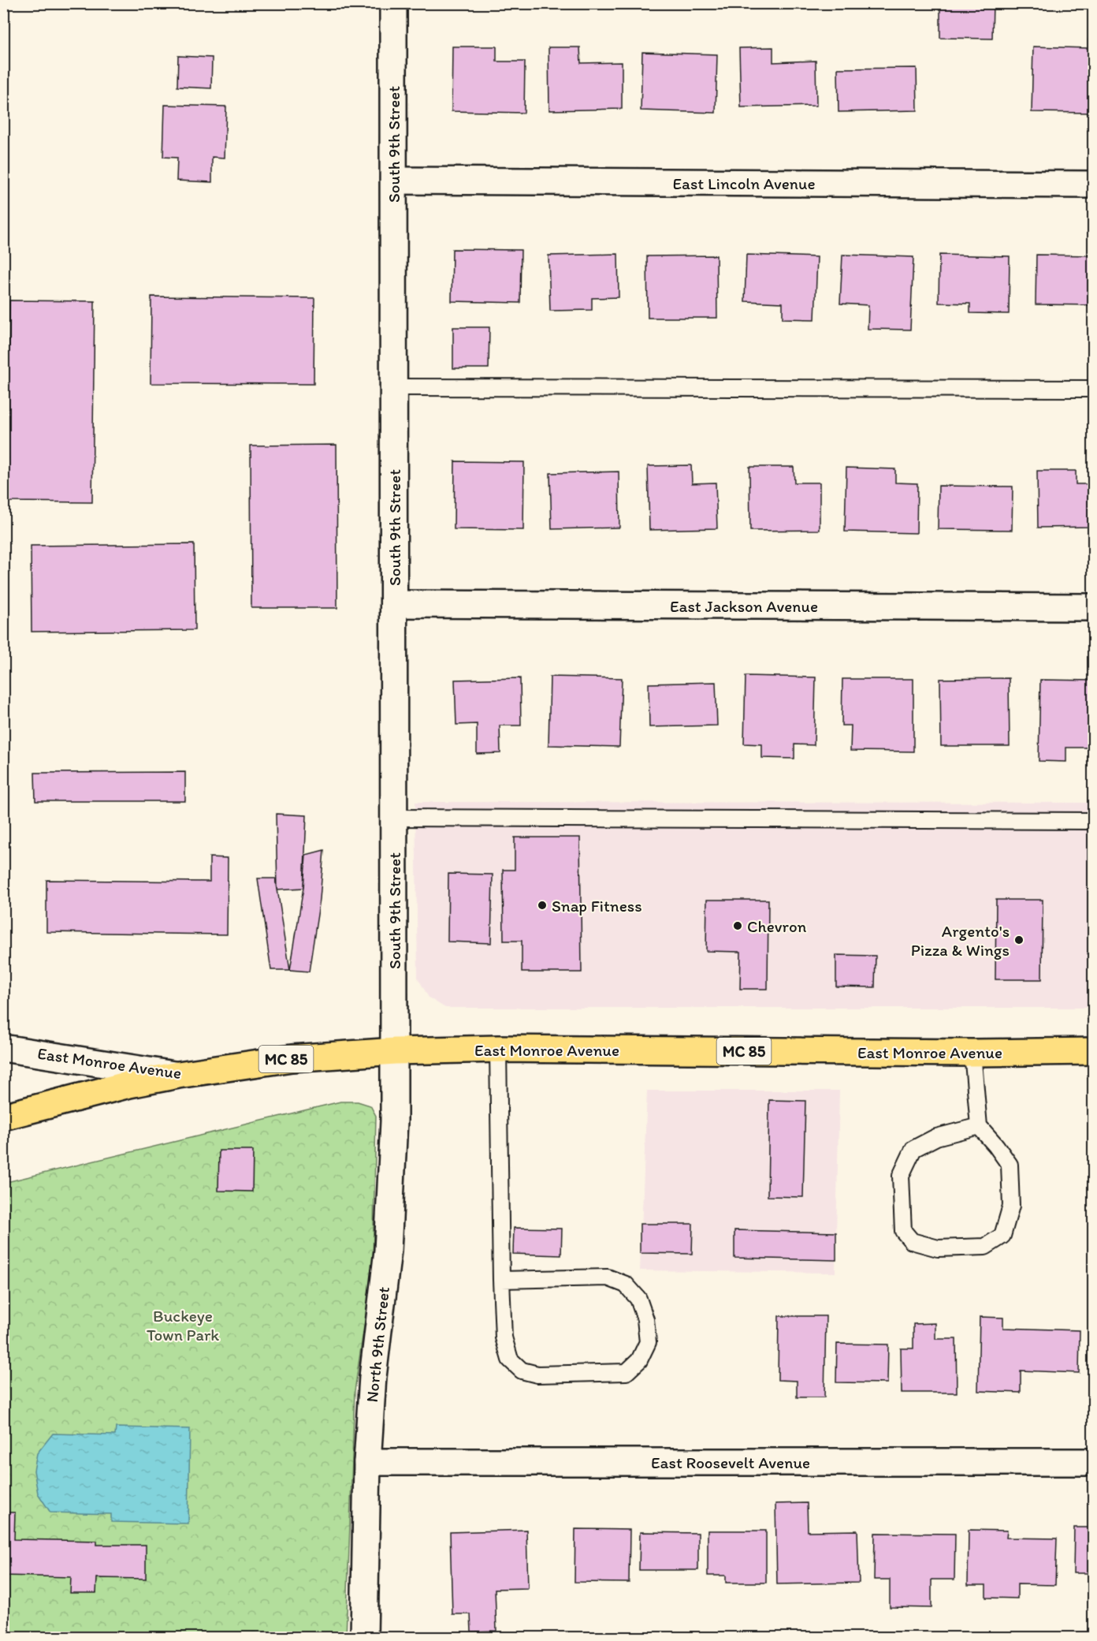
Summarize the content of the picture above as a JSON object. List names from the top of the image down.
{
  "streets": {
    "main road": ["East Monroe Avenue", "MC 85"],
    "street": [
      "South 9th Street",
      "East Lincoln Avenue",
      "East Jackson Avenue",
      "North 9th Street",
      "East Roosevelt Avenue"
    ]
  },
  "crossings": [
    ["South 9th Street", "East Lincoln Avenue"],
    ["South 9th Street", "East Jackson Avenue"],
    ["South 9th Street", "East Monroe Avenue"],
    ["South 9th Street", "North 9th Street"],
    ["East Monroe Avenue", "MC 85"],
    ["East Monroe Avenue", "North 9th Street"],
    ["North 9th Street", "East Roosevelt Avenue"]
  ],
  "parks": ["Buckeye Town Park"],
  "places": ["Snap Fitness", "Chevron", "Argento's Pizza & Wings"]
}
